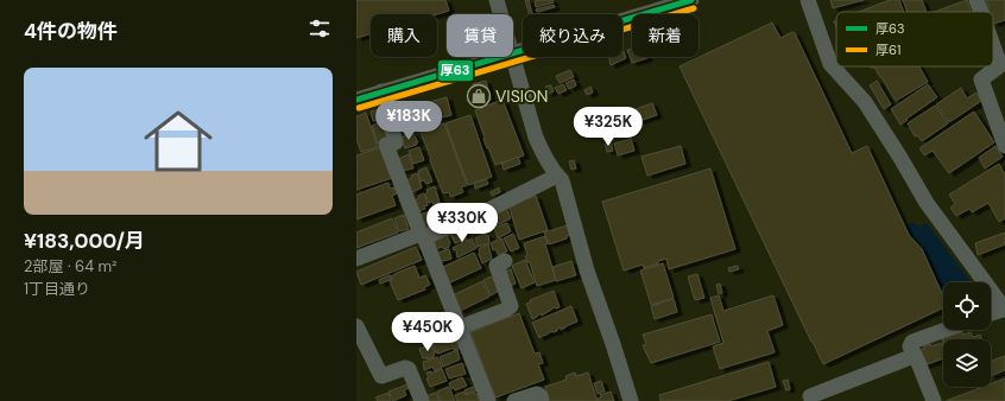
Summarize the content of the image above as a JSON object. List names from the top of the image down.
{
  "places": {
    "shop": ["VISION"]
  },
  "lines": ["transit line 厚63", "transit line 厚61"],
  "legend": ["厚63", "厚61"],
  "page": {
    "heading": "4件の物件",
    "chip": [
      "購入",
      "賃貸",
      "絞り込み",
      "新着"
    ],
    "list": [
      {
        "name": "¥183,000/月",
        "note": "2部屋 · 64 m² · 1丁目通り"
      }
    ],
    "price": [
      "¥183K",
      "¥325K",
      "¥330K",
      "¥450K"
    ]
  }
}
